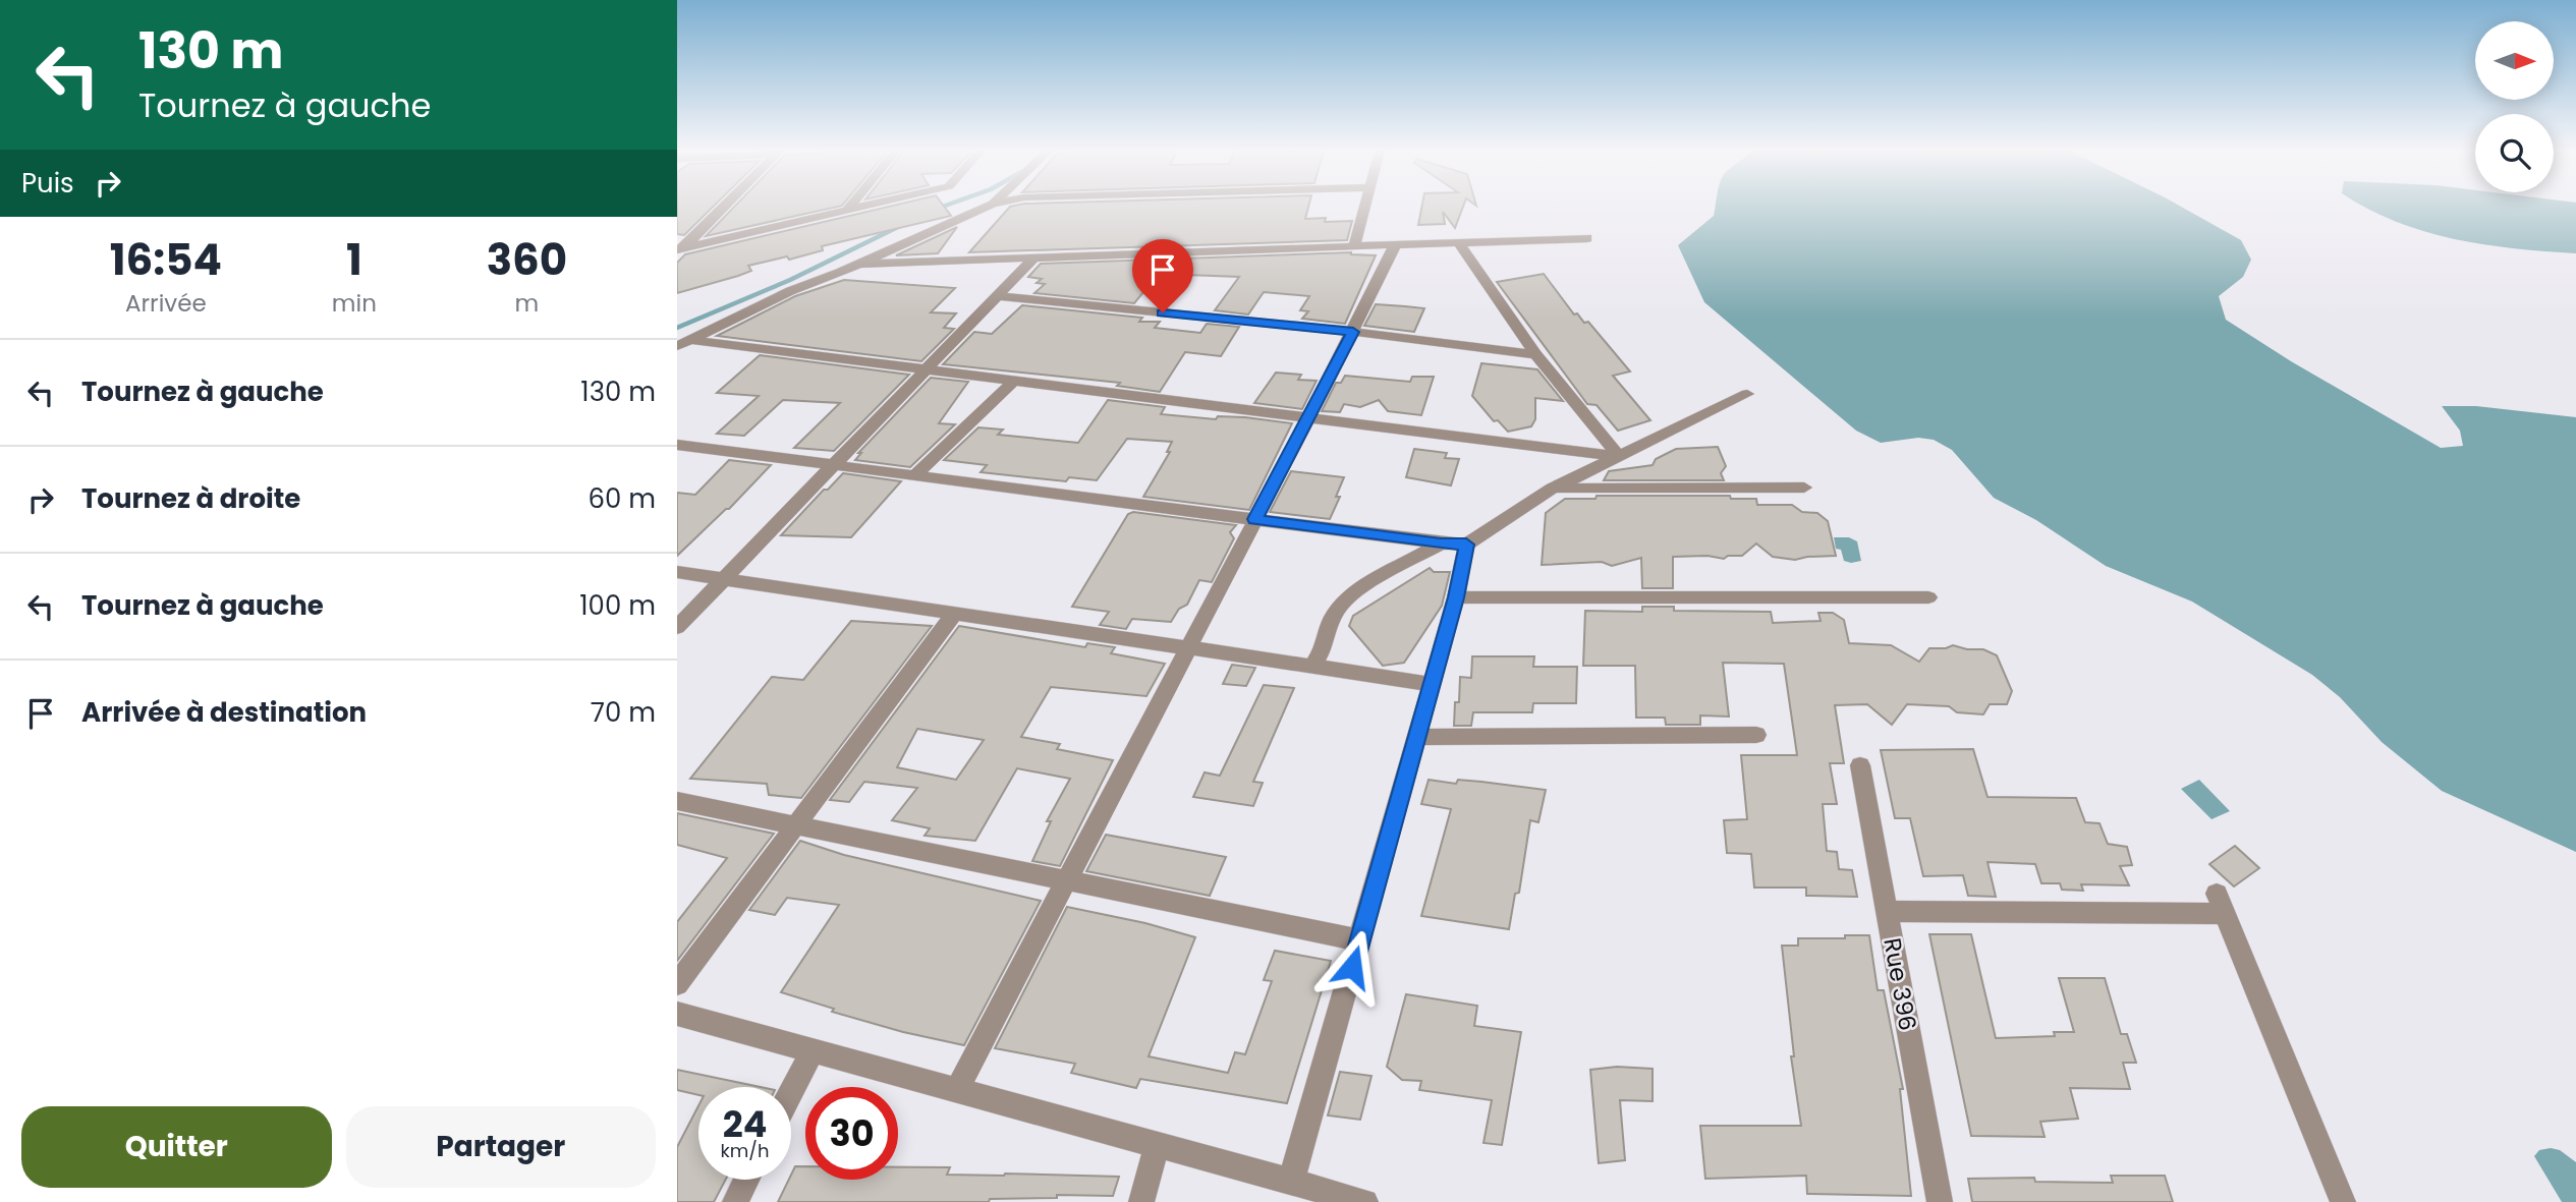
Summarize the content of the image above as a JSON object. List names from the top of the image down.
{
  "streets": {
    "street": ["Rue 396"]
  },
  "north": "right",
  "page": {
    "turn": ["130 m", "Tournez à gauche"],
    "then": "Puis",
    "eta": [
      "16:54",
      "Arrivée",
      "1",
      "min",
      "360",
      "m"
    ],
    "list": [
      {
        "name": "Tournez à gauche",
        "value": "130 m"
      },
      {
        "name": "Tournez à droite",
        "value": "60 m"
      },
      {
        "name": "Tournez à gauche",
        "value": "100 m"
      },
      {
        "name": "Arrivée à destination",
        "value": "70 m"
      }
    ],
    "speed": "24 km/h",
    "limit": "30",
    "buttons": ["Quitter", "Partager"]
  }
}
